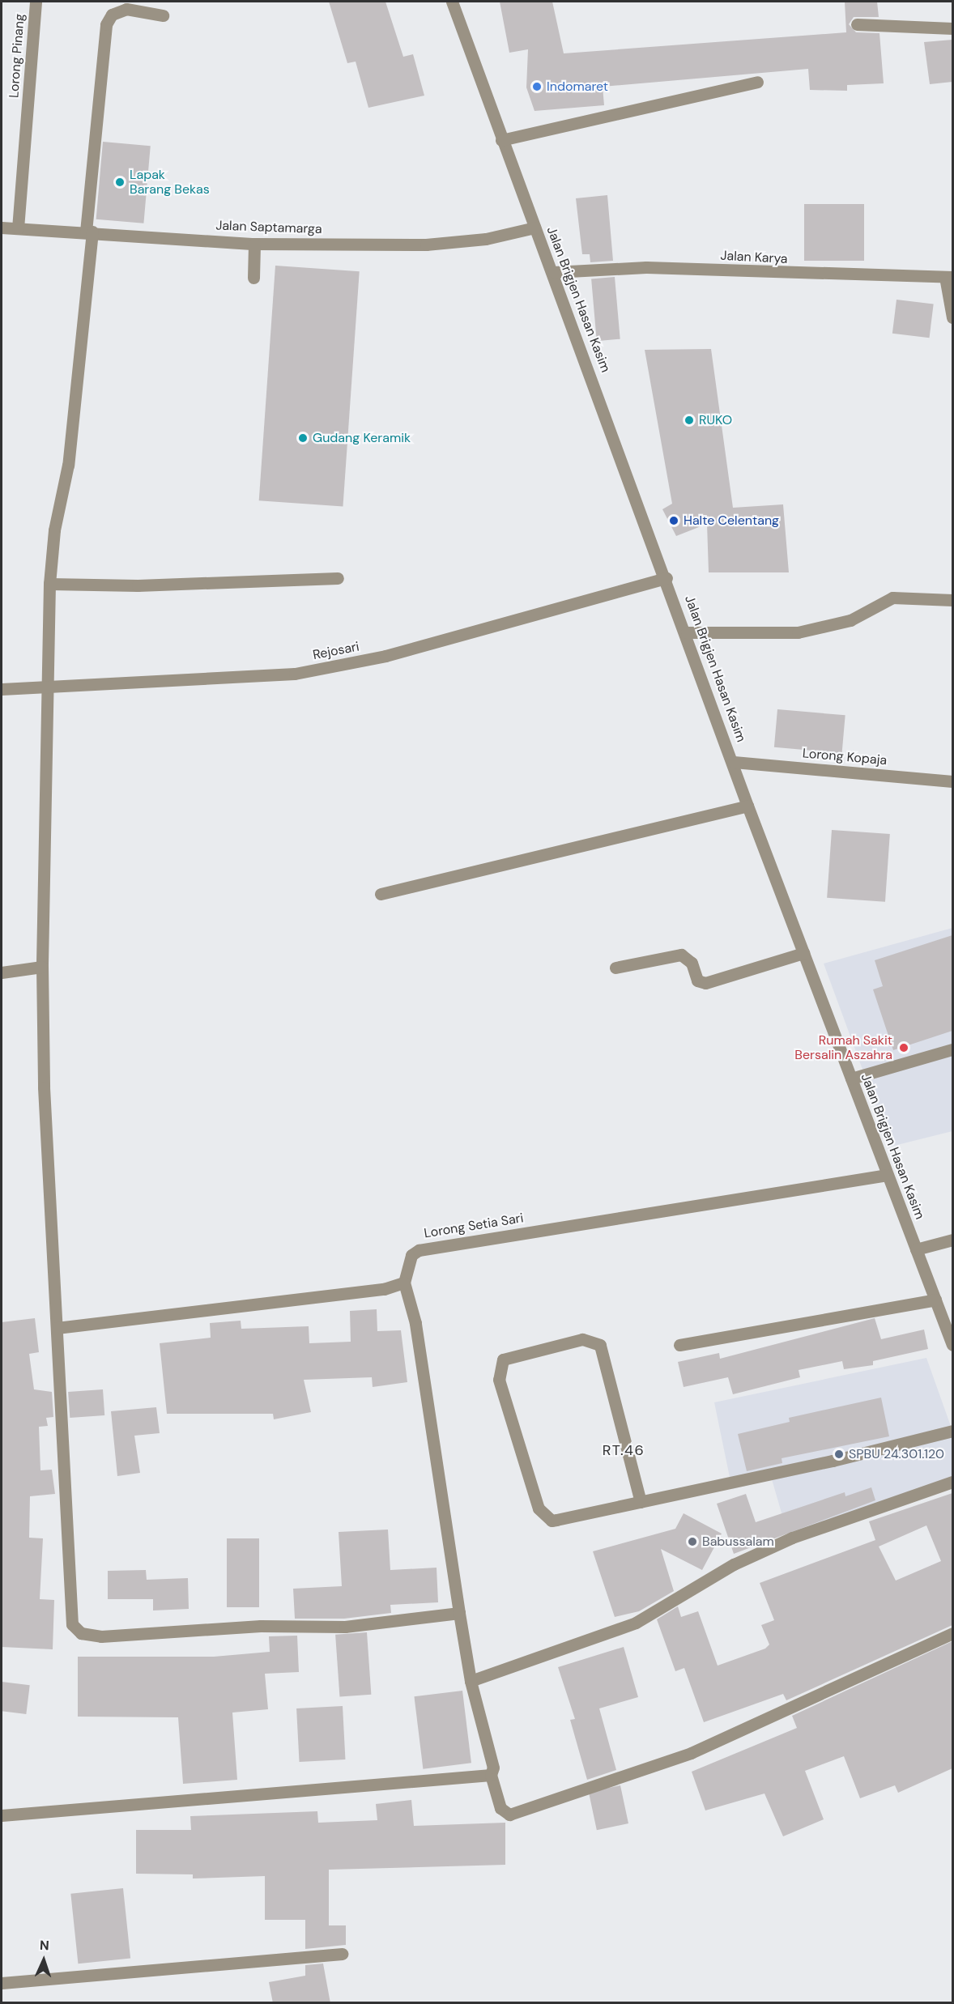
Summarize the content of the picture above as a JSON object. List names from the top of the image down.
{
  "streets": {
    "street": [
      "Lorong Pinang",
      "Jalan Saptamarga",
      "Jalan Karya",
      "Jalan Brigjen Hasan Kasim",
      "Rejosari",
      "Lorong Kopaja",
      "Lorong Setia Sari"
    ]
  },
  "crossings": [
    ["Lorong Pinang", "Jalan Saptamarga"],
    ["Jalan Saptamarga", "Jalan Brigjen Hasan Kasim"],
    ["Jalan Karya", "Jalan Brigjen Hasan Kasim"],
    ["Jalan Brigjen Hasan Kasim", "Rejosari"],
    ["Jalan Brigjen Hasan Kasim", "Lorong Kopaja"],
    ["Jalan Brigjen Hasan Kasim", "Lorong Setia Sari"]
  ],
  "districts": ["RT.46"],
  "places": [
    "Indomaret",
    "Lapak Barang Bekas",
    "RUKO",
    "Gudang Keramik",
    "Halte Celentang",
    "Rumah Sakit Bersalin Aszahra",
    "SPBU 24.301.120",
    "Babussalam"
  ],
  "north": "top"
}
